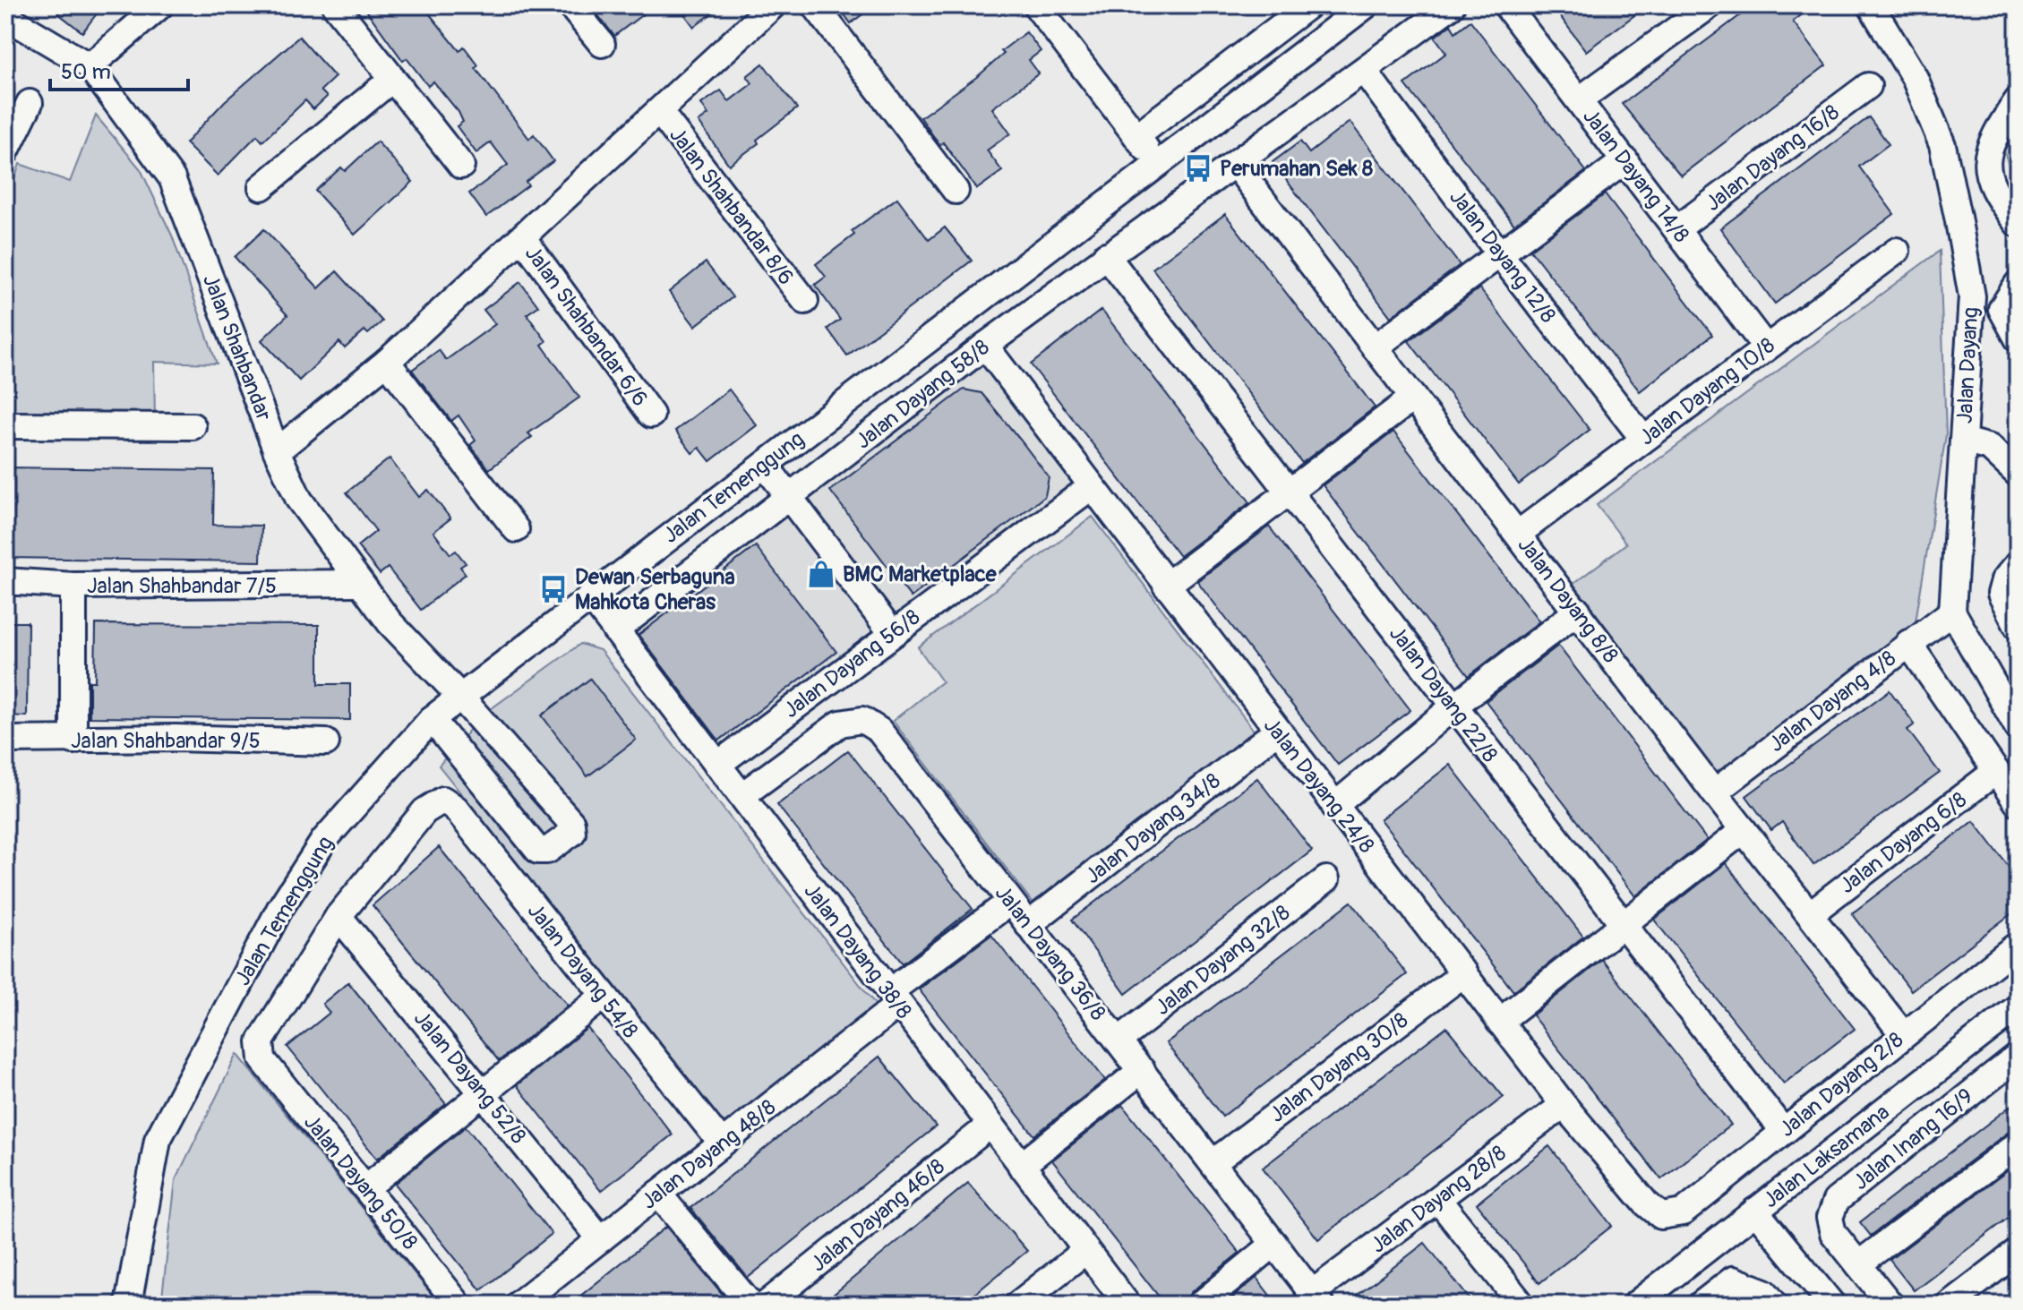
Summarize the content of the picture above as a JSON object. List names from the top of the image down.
{
  "streets": {
    "street": [
      "Jalan Dayang 16/8",
      "Jalan Dayang 14/8",
      "Jalan Shahbandar 8/6",
      "Jalan Dayang 12/8",
      "Jalan Shahbandar 6/6",
      "Jalan Shahbandar",
      "Jalan Dayang",
      "Jalan Dayang 10/8",
      "Jalan Dayang 58/8",
      "Jalan Temenggung",
      "Jalan Shahbandar 7/5",
      "Jalan Dayang 8/8",
      "Jalan Dayang 56/8",
      "Jalan Dayang 22/8",
      "Jalan Dayang 4/8",
      "Jalan Shahbandar 9/5",
      "Jalan Dayang 24/8",
      "Jalan Dayang 34/8",
      "Jalan Dayang 6/8",
      "Jalan Dayang 38/8",
      "Jalan Dayang 36/8",
      "Jalan Dayang 32/8",
      "Jalan Dayang 54/8",
      "Jalan Dayang 30/8",
      "Jalan Dayang 52/8",
      "Jalan Dayang 2/8",
      "Jalan Inang 16/9",
      "Jalan Dayang 48/8",
      "Jalan Laksamana",
      "Jalan Dayang 50/8",
      "Jalan Dayang 28/8",
      "Jalan Dayang 46/8"
    ]
  },
  "crossings": [
    ["Jalan Dayang 16/8", "Jalan Dayang 14/8"],
    ["Jalan Dayang 14/8", "Jalan Dayang 10/8"],
    ["Jalan Dayang 12/8", "Jalan Dayang 10/8"],
    ["Jalan Dayang 12/8", "Jalan Dayang 58/8"],
    ["Jalan Shahbandar", "Jalan Temenggung"],
    ["Jalan Shahbandar", "Jalan Shahbandar 7/5"],
    ["Jalan Dayang", "Jalan Dayang 4/8"],
    ["Jalan Dayang 10/8", "Jalan Dayang 8/8"],
    ["Jalan Dayang 58/8", "Jalan Dayang 8/8"],
    ["Jalan Dayang 58/8", "Jalan Dayang 22/8"],
    ["Jalan Dayang 58/8", "Jalan Dayang 24/8"],
    ["Jalan Dayang 58/8", "Jalan Dayang 38/8"],
    ["Jalan Temenggung", "Jalan Dayang 38/8"],
    ["Jalan Dayang 8/8", "Jalan Dayang 4/8"],
    ["Jalan Dayang 8/8", "Jalan Dayang 6/8"],
    ["Jalan Dayang 8/8", "Jalan Dayang 2/8"],
    ["Jalan Dayang 56/8", "Jalan Dayang 24/8"],
    ["Jalan Dayang 56/8", "Jalan Dayang 38/8"],
    ["Jalan Dayang 22/8", "Jalan Dayang 2/8"],
    ["Jalan Dayang 24/8", "Jalan Dayang 34/8"],
    ["Jalan Dayang 24/8", "Jalan Dayang 30/8"],
    ["Jalan Dayang 24/8", "Jalan Dayang 2/8"],
    ["Jalan Dayang 24/8", "Jalan Dayang 28/8"],
    ["Jalan Dayang 34/8", "Jalan Dayang 36/8"],
    ["Jalan Dayang 38/8", "Jalan Dayang 36/8"],
    ["Jalan Dayang 38/8", "Jalan Dayang 48/8"],
    ["Jalan Dayang 38/8", "Jalan Dayang 46/8"],
    ["Jalan Dayang 36/8", "Jalan Dayang 32/8"],
    ["Jalan Dayang 36/8", "Jalan Dayang 30/8"],
    ["Jalan Dayang 36/8", "Jalan Dayang 48/8"],
    ["Jalan Dayang 36/8", "Jalan Dayang 28/8"],
    ["Jalan Dayang 54/8", "Jalan Dayang 52/8"],
    ["Jalan Dayang 54/8", "Jalan Dayang 48/8"],
    ["Jalan Dayang 54/8", "Jalan Dayang 50/8"],
    ["Jalan Dayang 52/8", "Jalan Dayang 48/8"],
    ["Jalan Dayang 52/8", "Jalan Dayang 50/8"]
  ],
  "places": {
    "bus stop": ["Perumahan Sek 8", "Dewan Serbaguna Mahkota Cheras"],
    "shop": ["BMC Marketplace"]
  },
  "scale_bar": "50 m"
}
